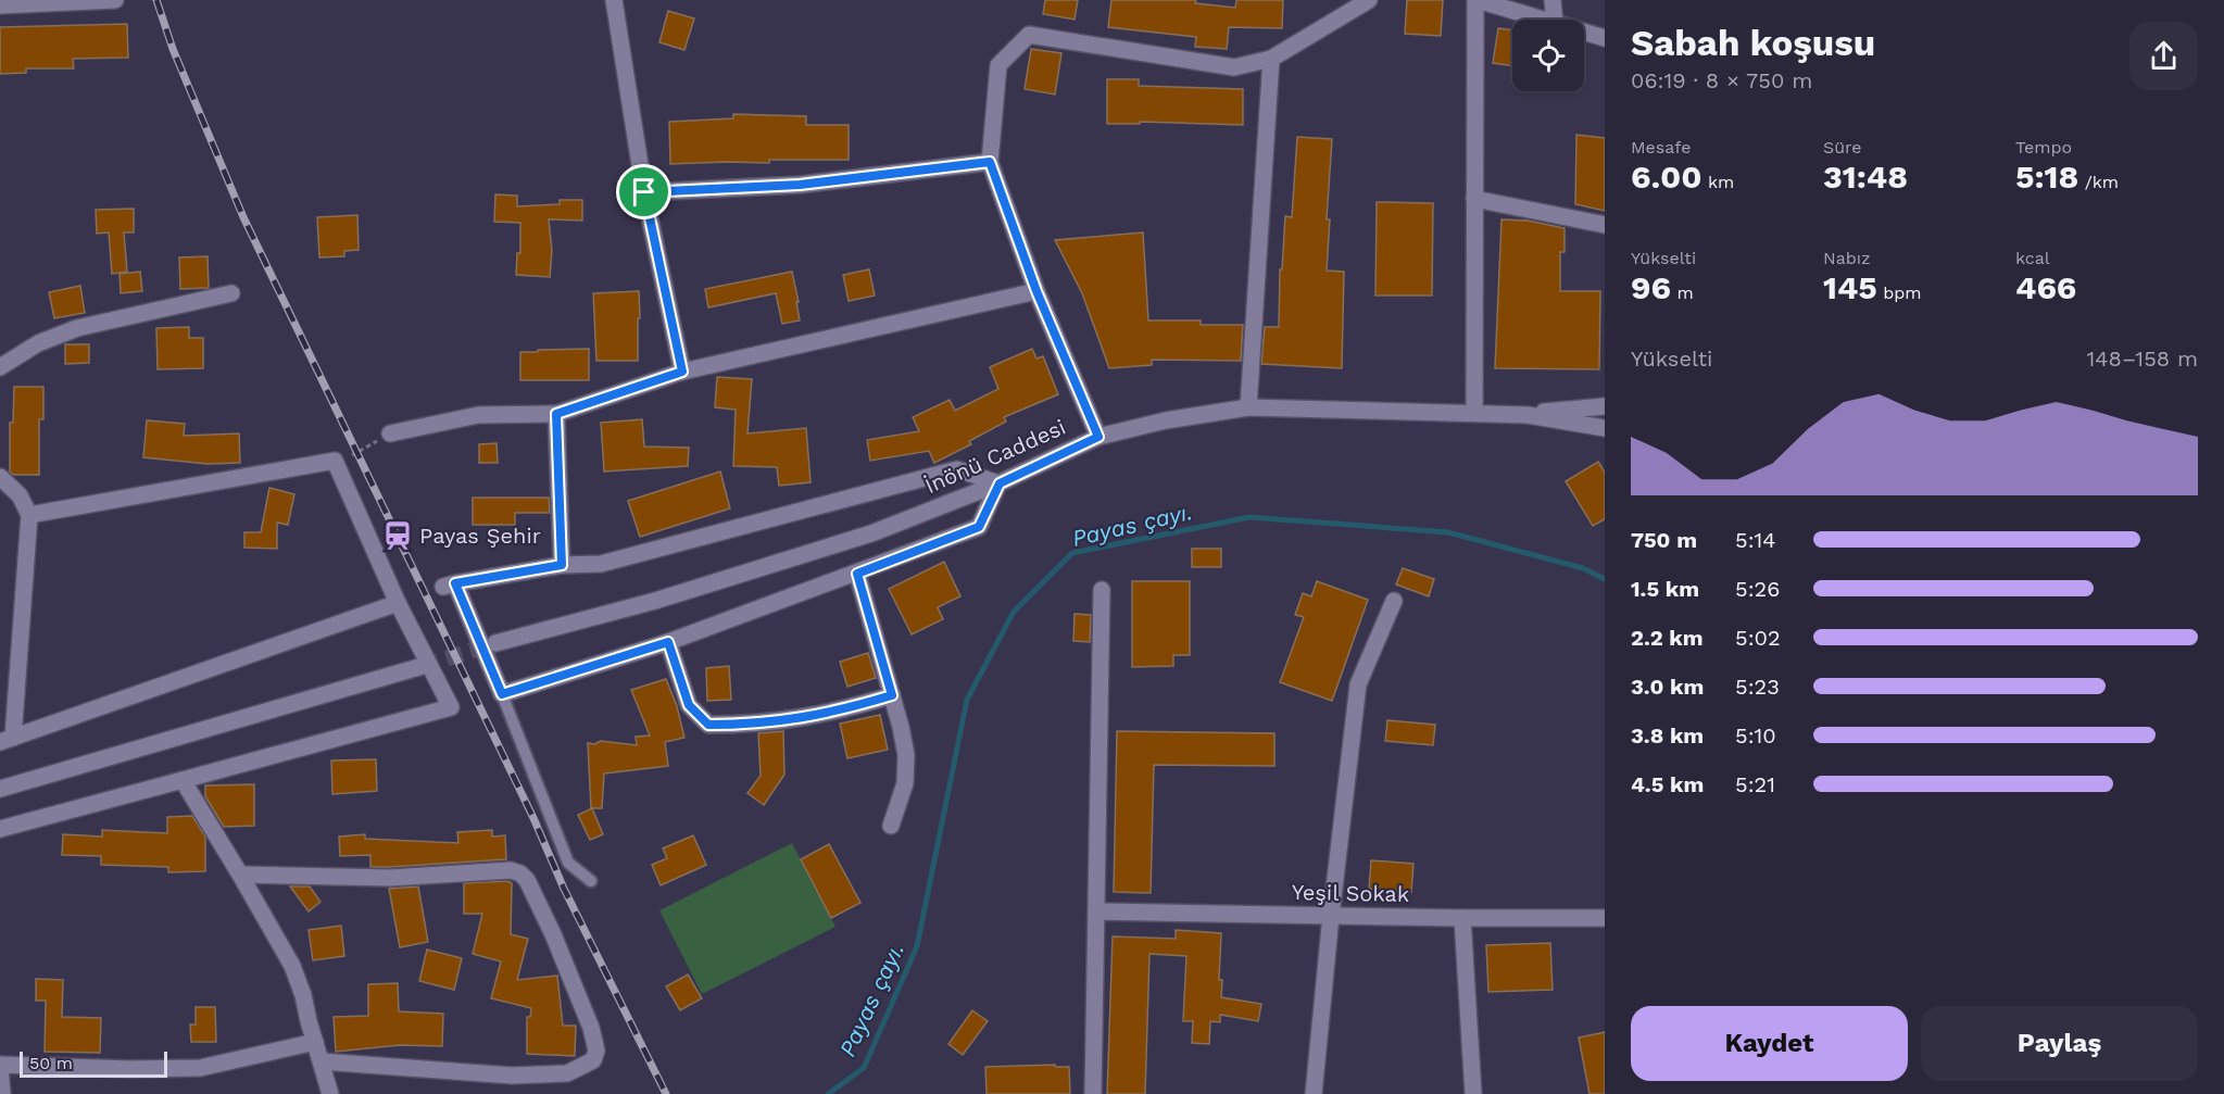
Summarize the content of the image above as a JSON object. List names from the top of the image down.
{
  "streets": {
    "street": ["İnönü Caddesi", "Yeşil Sokak"]
  },
  "water": ["Payas çayı."],
  "places": {
    "station": ["Payas Şehi̇r"]
  },
  "scale_bar": "50 m",
  "page": {
    "heading": ["Sabah koşusu", "06:19 · 8 × 750 m"],
    "stats": [
      ["Mesafe", "6.00 km"],
      ["Süre", "31:48"],
      ["Tempo", "5:18 /km"],
      ["Yükselti", "96 m"],
      ["Nabız", "145 bpm"],
      ["kcal", "466"]
    ],
    "chart": ["Yükselti", "148–158 m"],
    "list": [
      {
        "name": "750 m",
        "note": "5:14"
      },
      {
        "name": "1.5 km",
        "note": "5:26"
      },
      {
        "name": "2.2 km",
        "note": "5:02"
      },
      {
        "name": "3.0 km",
        "note": "5:23"
      },
      {
        "name": "3.8 km",
        "note": "5:10"
      },
      {
        "name": "4.5 km",
        "note": "5:21"
      }
    ],
    "buttons": ["Kaydet", "Paylaş"],
    "scale": "50 m"
  }
}
